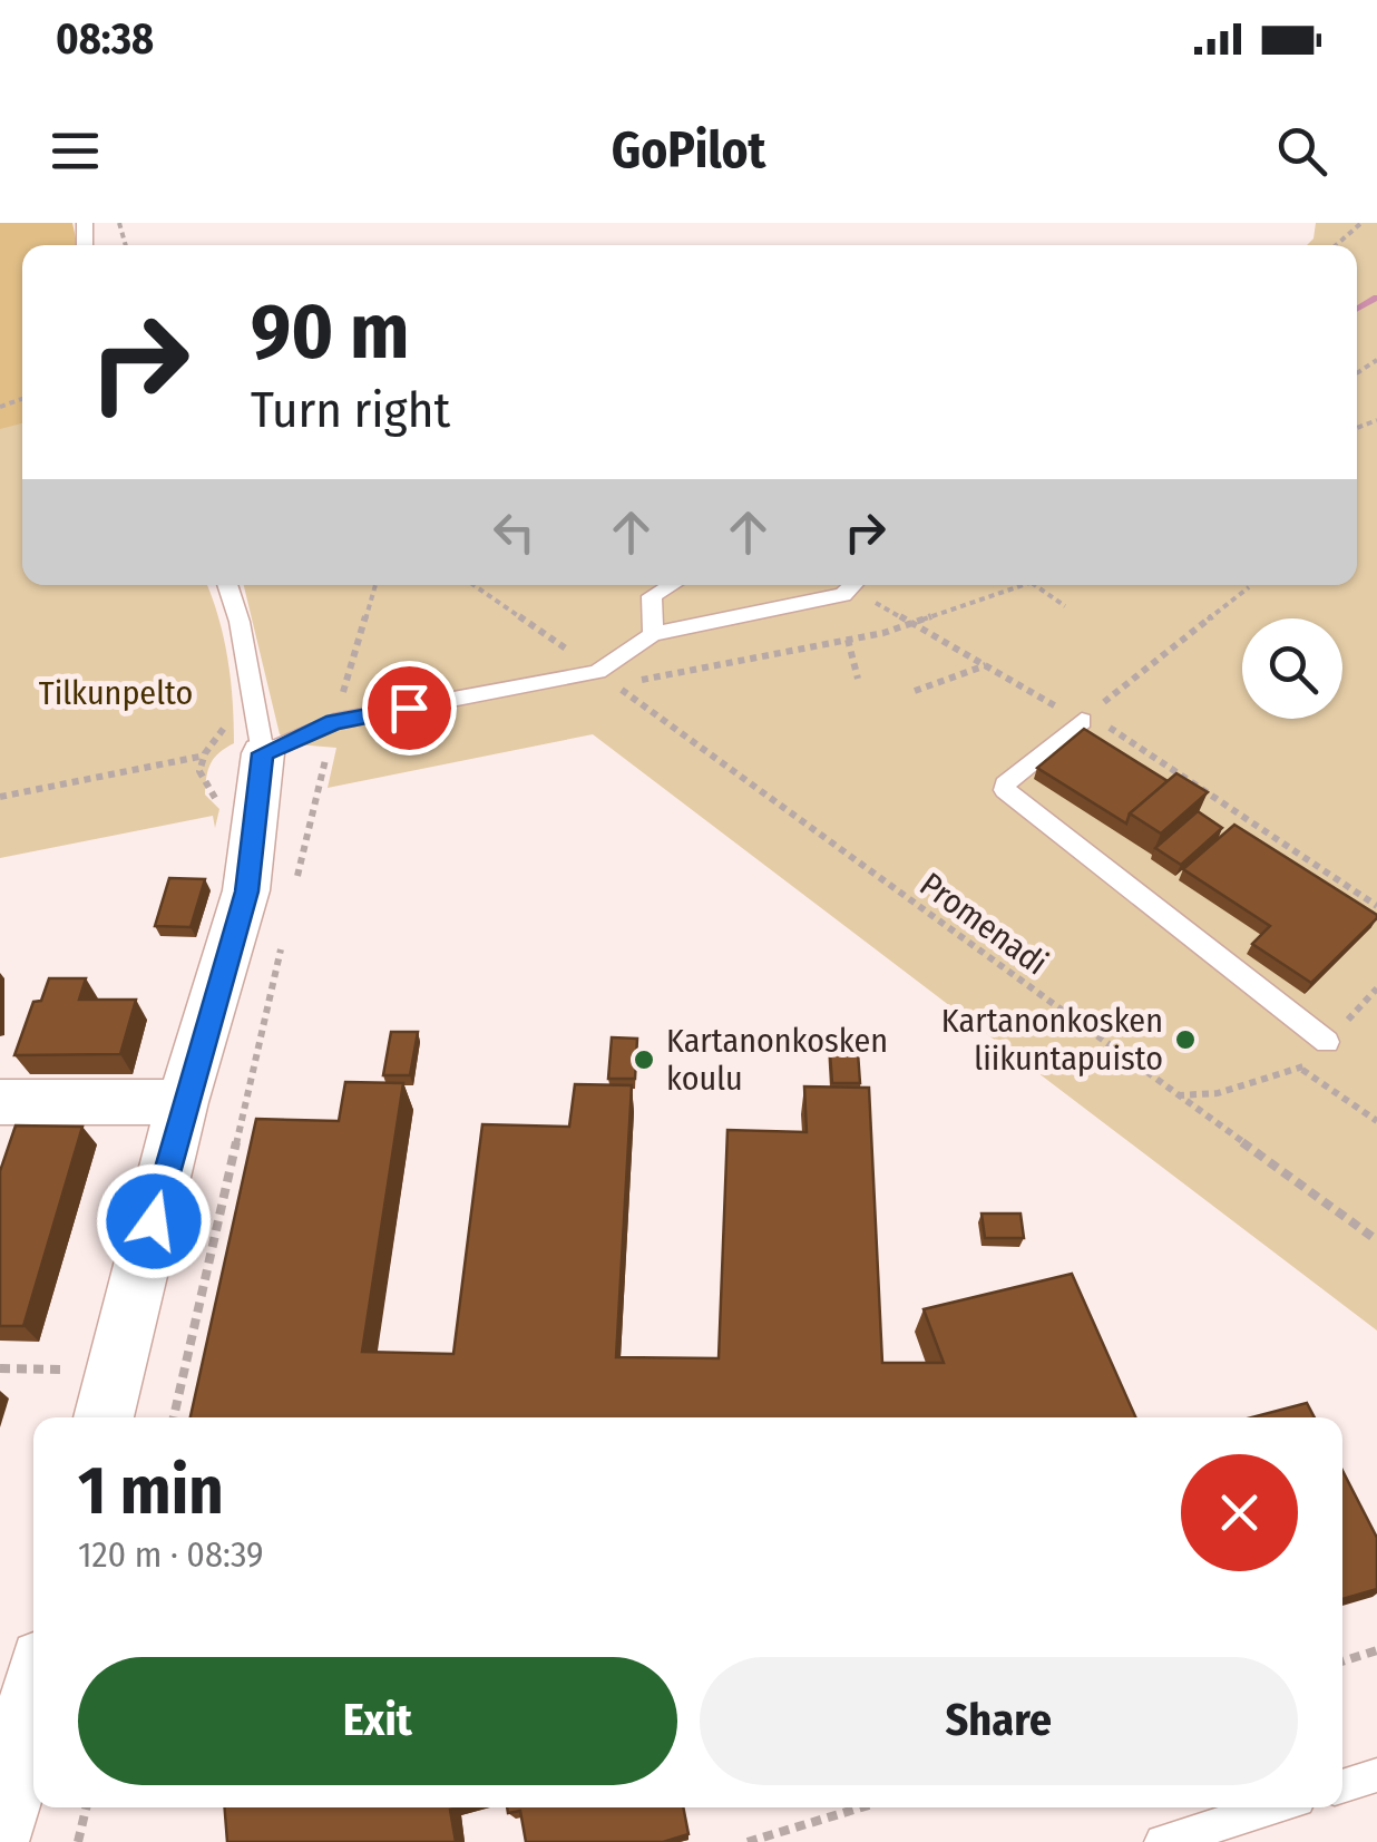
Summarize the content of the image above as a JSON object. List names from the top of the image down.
{
  "streets": {
    "path": ["Promenadi"]
  },
  "parks": ["Tilkunpelto"],
  "places": ["Kartanonkosken liikuntapuisto", "Kartanonkosken koulu"],
  "page": {
    "status": "08:38",
    "header": "GoPilot",
    "turn": ["90 m", "Turn right"],
    "heading": ["1 min", "120 m · 08:39"],
    "buttons": ["Exit", "Share"]
  }
}
